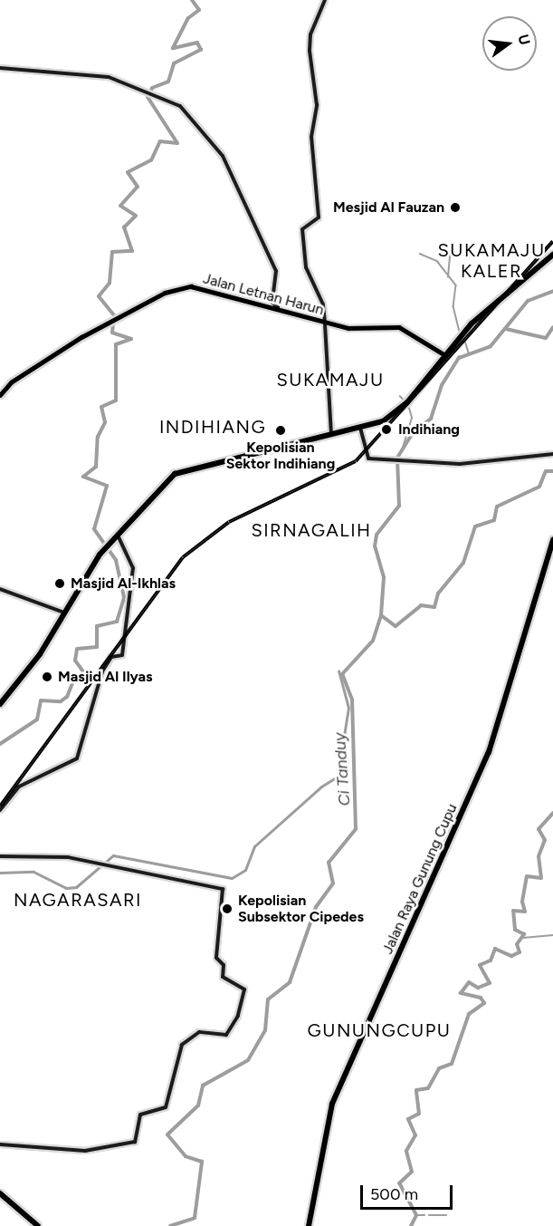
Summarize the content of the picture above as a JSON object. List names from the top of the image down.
{
  "streets": {
    "highway": ["Jalan Raya Gunung Cupu"],
    "main road": ["Jalan Letnan Harun"]
  },
  "districts": [
    "SUKAMAJU KALER",
    "SUKAMAJU",
    "INDIHIANG",
    "SIRNAGALIH",
    "NAGARASARI",
    "GUNUNGCUPU"
  ],
  "water": ["Ci Tanduy"],
  "places": [
    "Mesjid Al Fauzan",
    "Indihiang",
    "Kepolisian Sektor Indihiang",
    "Masjid Al-Ikhlas",
    "Masjid Al Ilyas",
    "Kepolisian Subsektor Cipedes"
  ],
  "scale_bar": "500 m",
  "north": "right"
}
